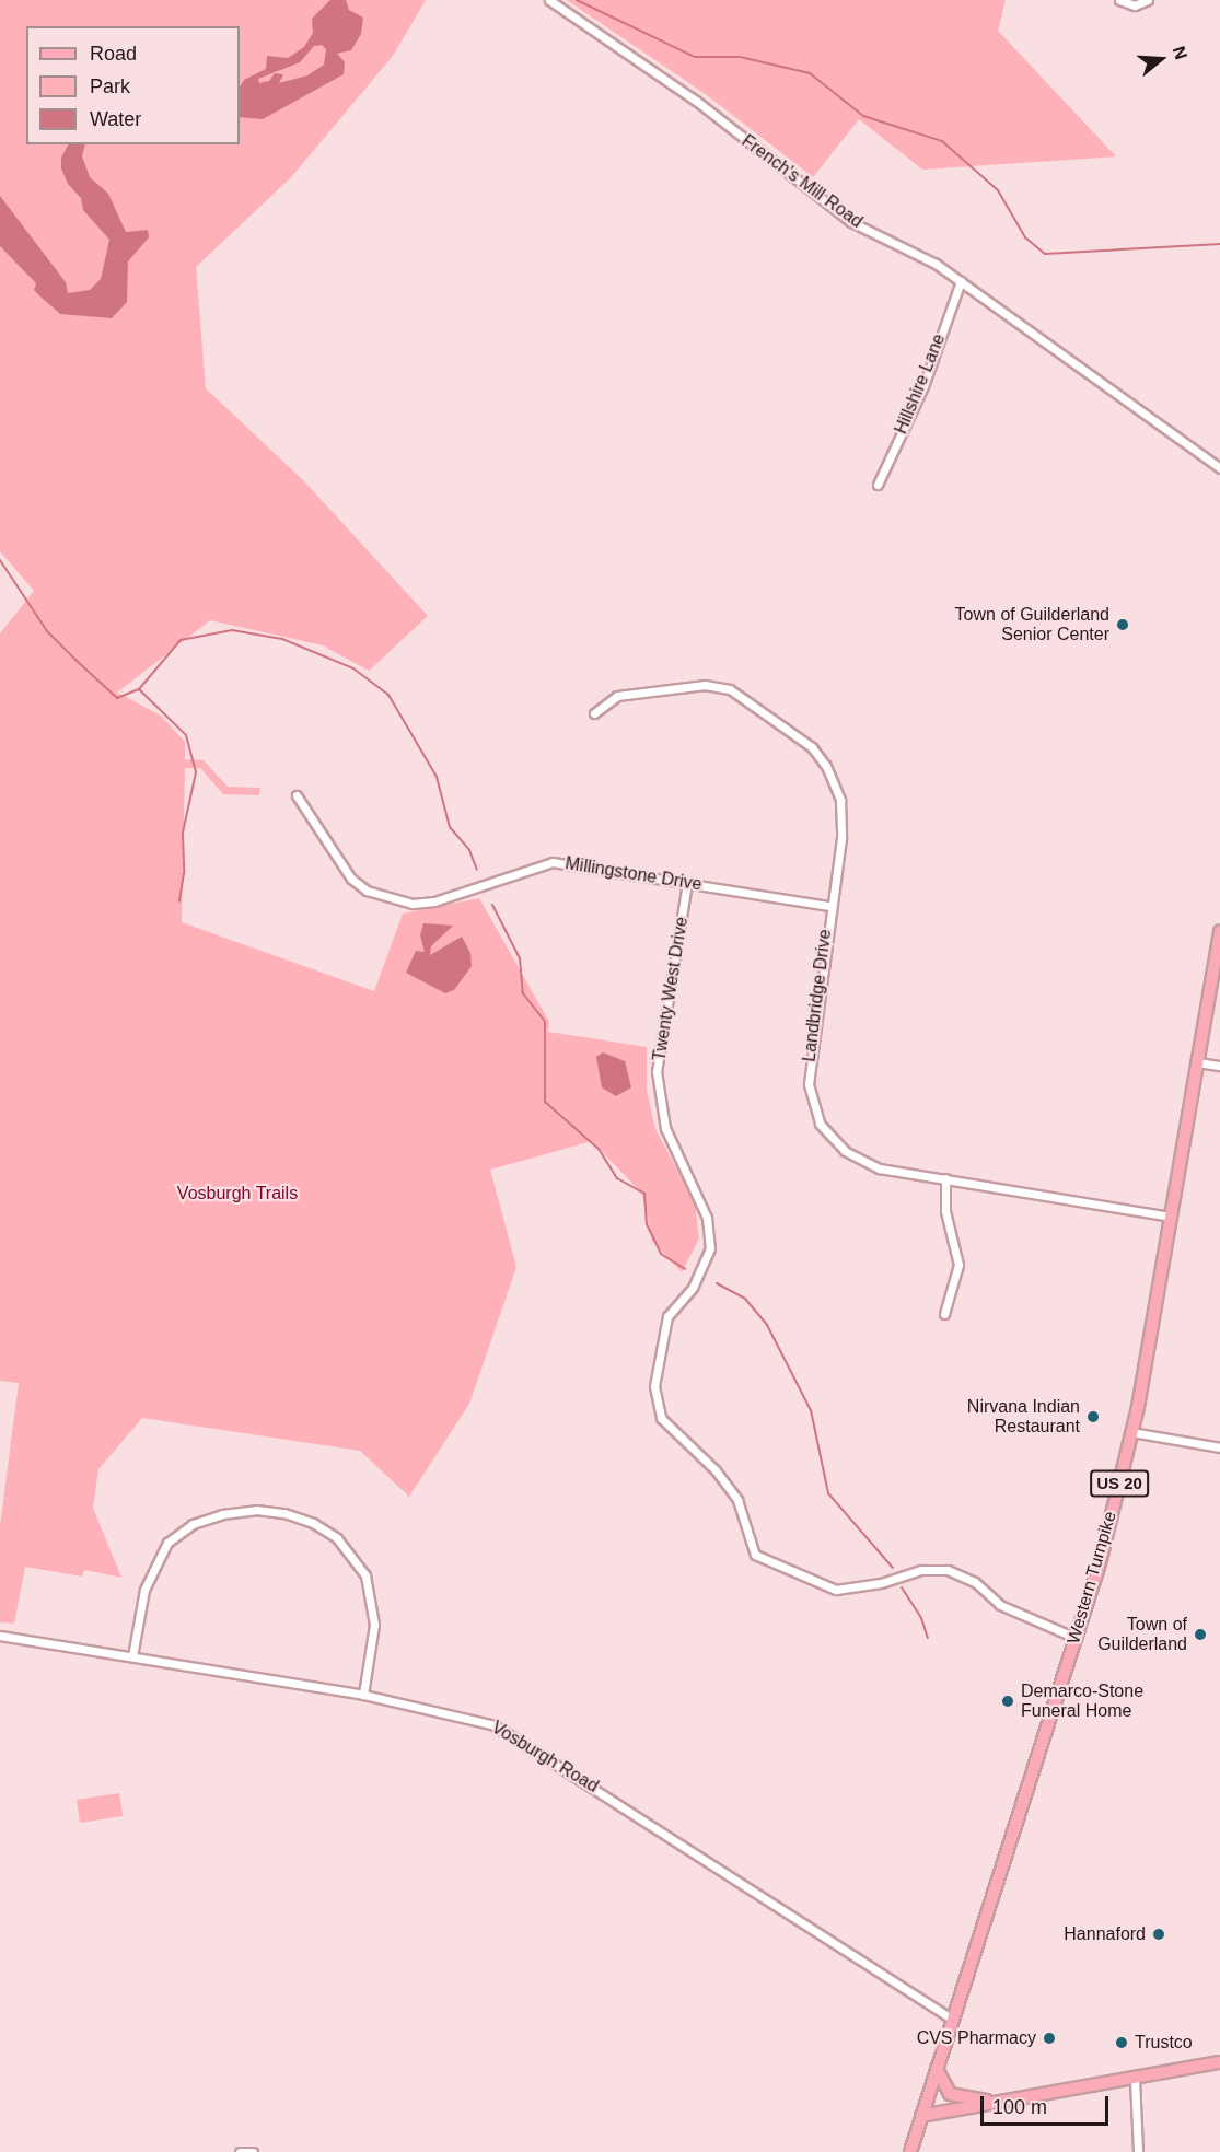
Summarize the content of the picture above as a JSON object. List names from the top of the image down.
{
  "streets": {
    "main road": ["US 20", "Western Turnpike"],
    "street": [
      "French's Mill Road",
      "Hillshire Lane",
      "Millingstone Drive",
      "Twenty West Drive",
      "Landbridge Drive",
      "Vosburgh Road"
    ]
  },
  "crossings": [
    ["French's Mill Road", "Hillshire Lane"],
    ["Millingstone Drive", "Twenty West Drive"],
    ["Millingstone Drive", "Landbridge Drive"],
    ["Twenty West Drive", "Western Turnpike"],
    ["Landbridge Drive", "Western Turnpike"],
    ["US 20", "Western Turnpike"],
    ["US 20", "Vosburgh Road"],
    ["Western Turnpike", "Vosburgh Road"]
  ],
  "parks": ["Vosburgh Trails"],
  "places": [
    "Town of Guilderland Senior Center",
    "Nirvana Indian Restaurant",
    "Town of Guilderland",
    "Demarco-Stone Funeral Home",
    "Hannaford",
    "CVS Pharmacy",
    "Trustco"
  ],
  "legend": ["Road", "Park", "Water"],
  "scale_bar": "100 m",
  "north": "right"
}
